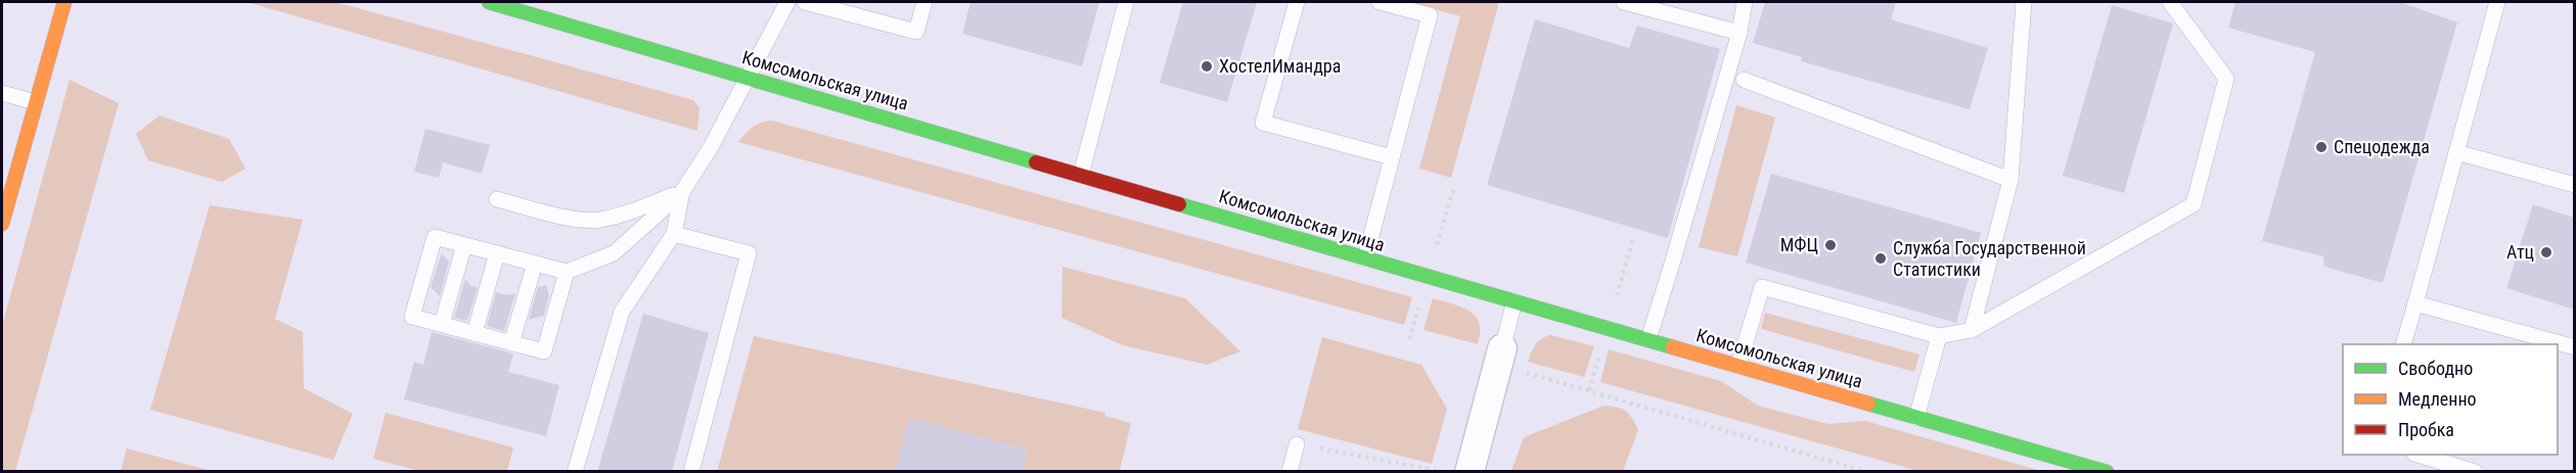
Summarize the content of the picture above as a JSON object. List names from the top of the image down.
{
  "streets": {
    "main road": ["Комсомольская улица"]
  },
  "places": [
    "ХостелИмандра",
    "Спецодежда",
    "МФЦ",
    "Атц",
    "Служба Государственной Статистики"
  ],
  "legend": ["Свободно", "Медленно", "Пробка"]
}
